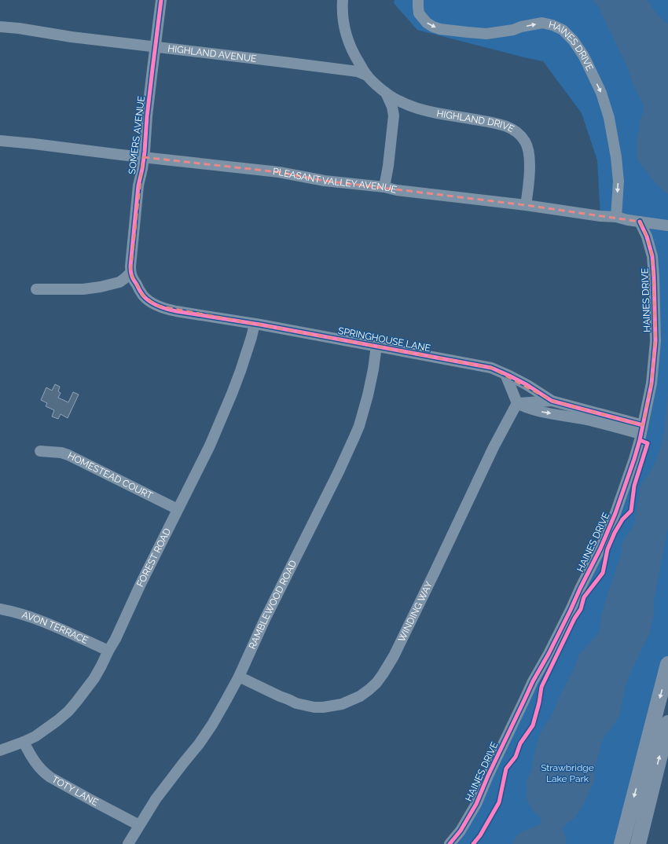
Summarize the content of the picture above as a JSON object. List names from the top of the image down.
{
  "streets": {
    "street": [
      "HAINES DRIVE",
      "HIGHLAND AVENUE",
      "HIGHLAND DRIVE",
      "SOMERS AVENUE",
      "PLEASANT VALLEY AVENUE",
      "SPRINGHOUSE LANE",
      "HOMESTEAD COURT",
      "FOREST ROAD",
      "RAMBLEWOOD ROAD",
      "WINDING WAY",
      "AVON TERRACE",
      "TOTY LANE"
    ]
  },
  "crossings": [
    ["HAINES DRIVE", "PLEASANT VALLEY AVENUE"],
    ["HAINES DRIVE", "SPRINGHOUSE LANE"],
    ["HIGHLAND AVENUE", "HIGHLAND DRIVE"],
    ["HIGHLAND AVENUE", "SOMERS AVENUE"],
    ["HIGHLAND DRIVE", "PLEASANT VALLEY AVENUE"],
    ["SOMERS AVENUE", "PLEASANT VALLEY AVENUE"],
    ["SOMERS AVENUE", "SPRINGHOUSE LANE"],
    ["SPRINGHOUSE LANE", "FOREST ROAD"],
    ["SPRINGHOUSE LANE", "RAMBLEWOOD ROAD"],
    ["SPRINGHOUSE LANE", "WINDING WAY"],
    ["HOMESTEAD COURT", "FOREST ROAD"],
    ["FOREST ROAD", "AVON TERRACE"],
    ["FOREST ROAD", "TOTY LANE"],
    ["RAMBLEWOOD ROAD", "WINDING WAY"],
    ["RAMBLEWOOD ROAD", "TOTY LANE"]
  ],
  "parks": ["Strawbridge Lake Park"]
}
